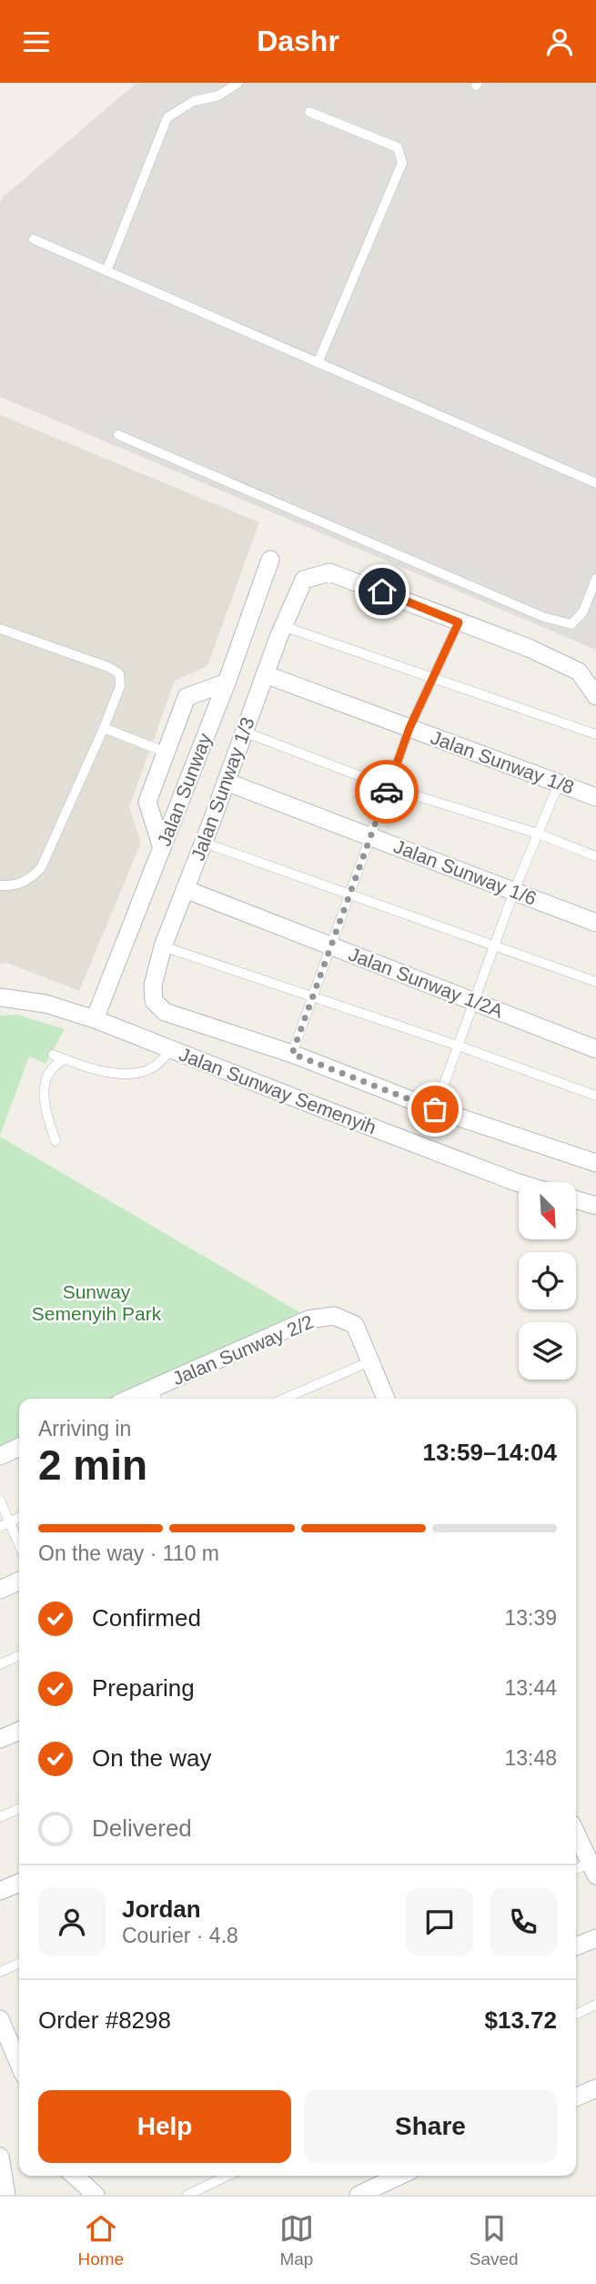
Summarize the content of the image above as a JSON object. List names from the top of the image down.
{
  "streets": {
    "street": [
      "Jalan Sunway 1/8",
      "Jalan Sunway 1/3",
      "Jalan Sunway",
      "Jalan Sunway 1/6",
      "Jalan Sunway 1/2A",
      "Jalan Sunway Semenyih",
      "Jalan Sunway 2/2"
    ]
  },
  "crossings": [
    ["Jalan Sunway 1/8", "Jalan Sunway 1/3"],
    ["Jalan Sunway 1/3", "Jalan Sunway 1/6"],
    ["Jalan Sunway 1/3", "Jalan Sunway 1/2A"],
    ["Jalan Sunway", "Jalan Sunway Semenyih"]
  ],
  "parks": ["Sunway Semenyih Park"],
  "north": "bottom right",
  "page": {
    "header": "Dashr",
    "heading": ["2 min", "Arriving in", "13:59–14:04"],
    "panel": [
      "Jordan",
      "Courier · 4.8",
      "Order #8298",
      "$13.72"
    ],
    "bar": "On the way · 110 m",
    "list": [
      ["Confirmed", "13:39"],
      ["Preparing", "13:44"],
      ["On the way", "13:48"],
      "Delivered"
    ],
    "buttons": ["Help", "Share"],
    "tabs": ["Home", "Map", "Saved"]
  }
}
